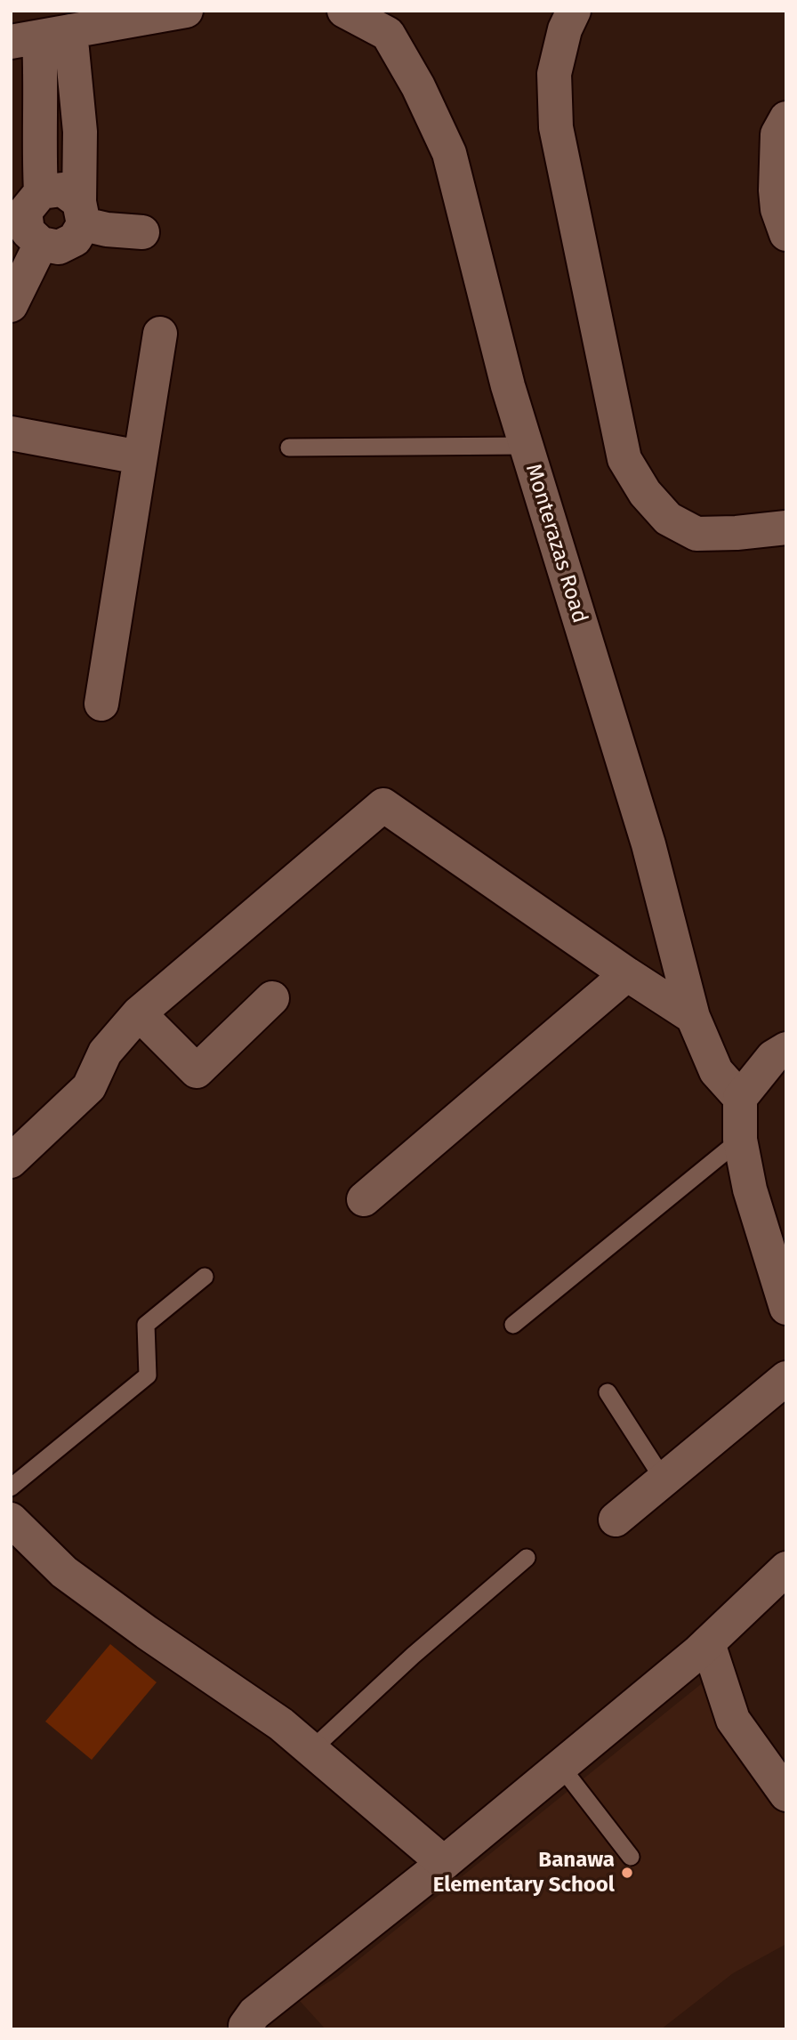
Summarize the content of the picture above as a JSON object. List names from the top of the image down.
{
  "streets": {
    "street": ["Monterazas Road"]
  },
  "places": ["Banawa Elementary School"]
}
